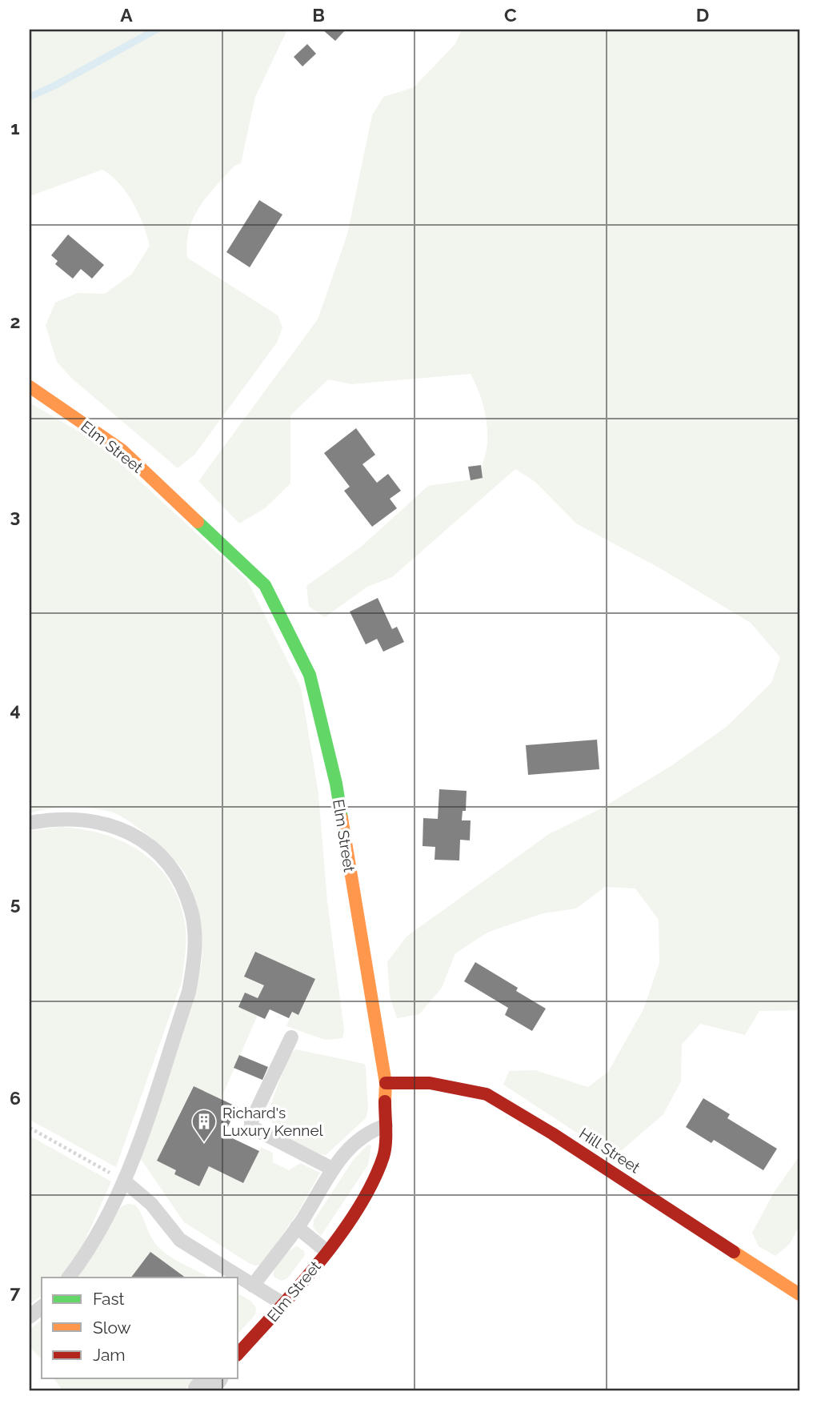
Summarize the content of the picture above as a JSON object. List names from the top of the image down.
{
  "streets": {
    "street": ["Elm Street", "Hill Street"]
  },
  "crossings": [
    ["Elm Street", "Hill Street"]
  ],
  "places": {
    "building": ["Richard's Luxury Kennel"]
  },
  "legend": ["Fast", "Slow", "Jam"],
  "grid": {
    "columns": [
      "A",
      "B",
      "C",
      "D"
    ],
    "rows": [
      "1",
      "2",
      "3",
      "4",
      "5",
      "6",
      "7"
    ]
  }
}
